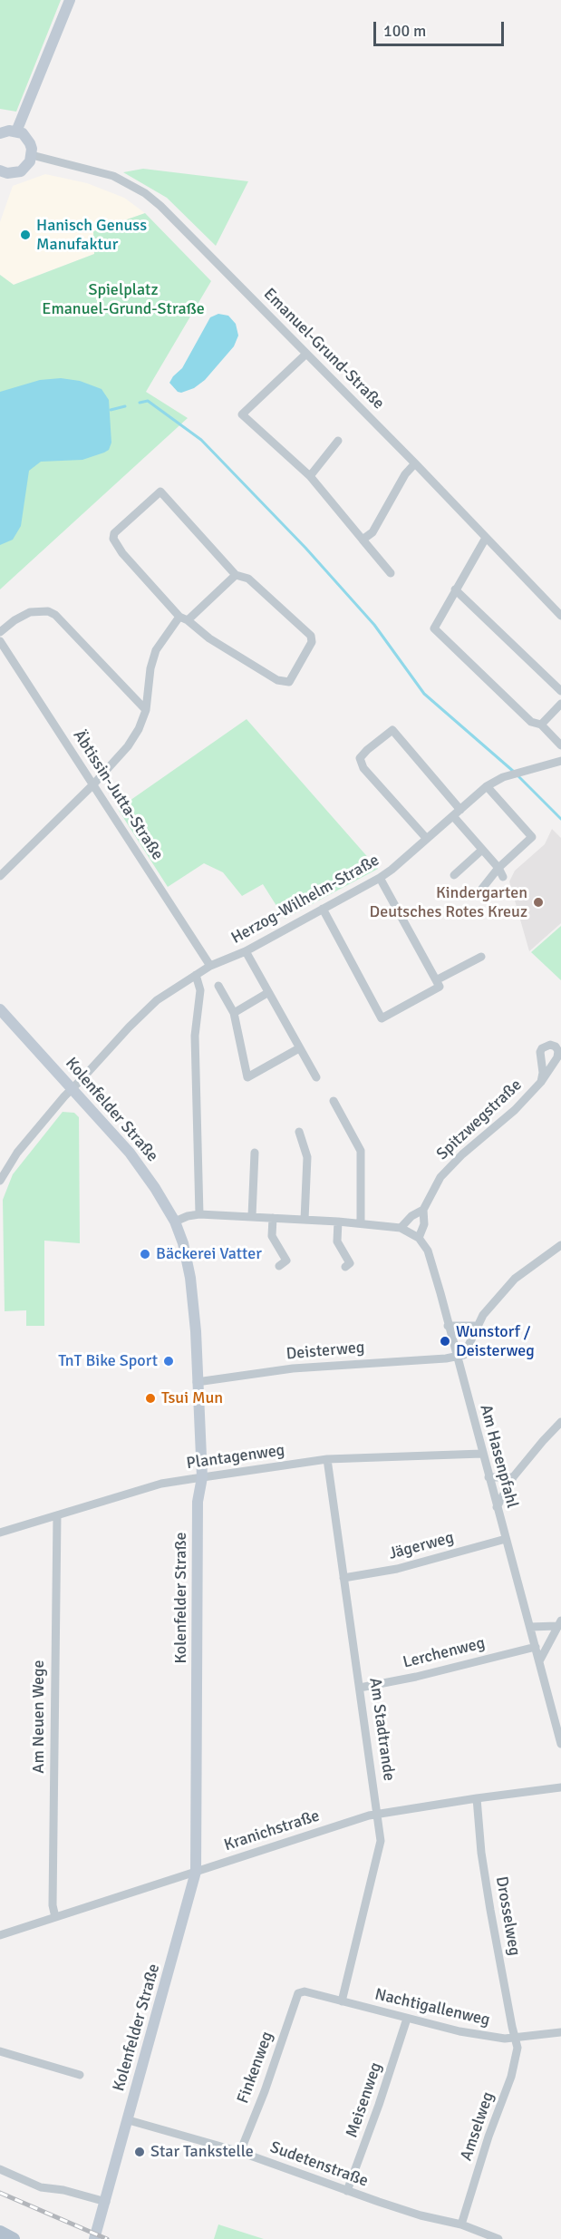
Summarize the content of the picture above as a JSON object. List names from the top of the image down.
{
  "streets": {
    "main road": ["Kolenfelder Straße"],
    "street": [
      "Emanuel-Grund-Straße",
      "Äbtissin-Jutta-Straße",
      "Herzog-Wilhelm-Straße",
      "Spitzwegstraße",
      "Deisterweg",
      "Am Hasenpfahl",
      "Plantagenweg",
      "Jägerweg",
      "Lerchenweg",
      "Am Neuen Wege",
      "Am Stadtrande",
      "Kranichstraße",
      "Drosselweg",
      "Nachtigallenweg",
      "Finkenweg",
      "Meisenweg",
      "Amselweg",
      "Sudetenstraße"
    ]
  },
  "crossings": [
    ["Äbtissin-Jutta-Straße", "Herzog-Wilhelm-Straße"],
    ["Herzog-Wilhelm-Straße", "Kolenfelder Straße"],
    ["Kolenfelder Straße", "Deisterweg"],
    ["Kolenfelder Straße", "Plantagenweg"],
    ["Kolenfelder Straße", "Kranichstraße"],
    ["Kolenfelder Straße", "Sudetenstraße"],
    ["Spitzwegstraße", "Am Hasenpfahl"],
    ["Deisterweg", "Am Hasenpfahl"],
    ["Am Hasenpfahl", "Plantagenweg"],
    ["Am Hasenpfahl", "Jägerweg"],
    ["Am Hasenpfahl", "Lerchenweg"],
    ["Plantagenweg", "Am Neuen Wege"],
    ["Plantagenweg", "Am Stadtrande"],
    ["Jägerweg", "Am Stadtrande"],
    ["Lerchenweg", "Am Stadtrande"],
    ["Am Neuen Wege", "Kranichstraße"],
    ["Am Stadtrande", "Kranichstraße"],
    ["Am Stadtrande", "Nachtigallenweg"],
    ["Kranichstraße", "Drosselweg"],
    ["Drosselweg", "Nachtigallenweg"],
    ["Drosselweg", "Amselweg"],
    ["Nachtigallenweg", "Finkenweg"],
    ["Nachtigallenweg", "Meisenweg"],
    ["Nachtigallenweg", "Amselweg"],
    ["Finkenweg", "Sudetenstraße"],
    ["Meisenweg", "Sudetenstraße"],
    ["Amselweg", "Sudetenstraße"]
  ],
  "parks": ["Spielplatz Emanuel-Grund-Straße"],
  "places": [
    "Hanisch Genuss Manufaktur",
    "Kindergarten Deutsches Rotes Kreuz",
    "Bäckerei Vatter",
    "Wunstorf / Deisterweg",
    "TnT Bike Sport",
    "Tsui Mun",
    "Star Tankstelle"
  ],
  "scale_bar": "100 m"
}
